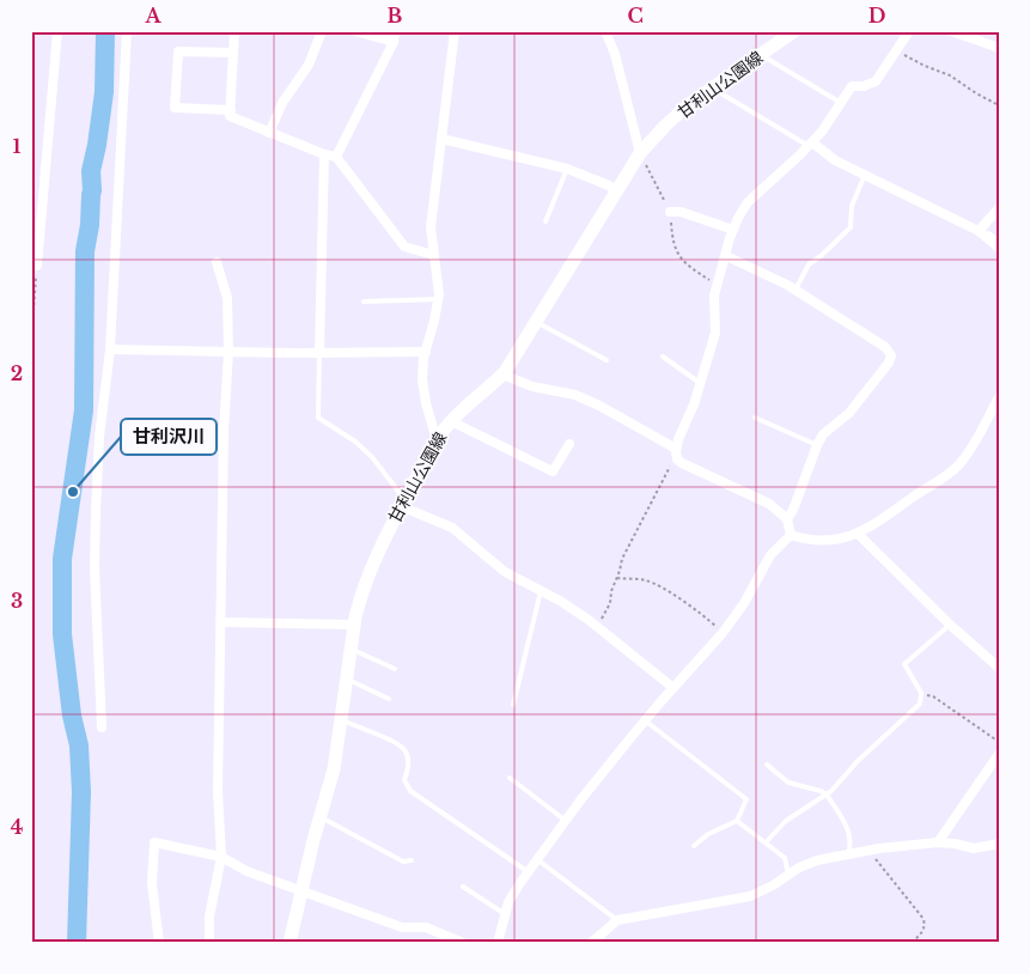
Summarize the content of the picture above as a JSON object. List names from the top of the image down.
{
  "streets": {
    "main road": ["甘利山公園線"]
  },
  "places": ["甘利沢川"],
  "grid": {
    "columns": [
      "A",
      "B",
      "C",
      "D"
    ],
    "rows": [
      "1",
      "2",
      "3",
      "4"
    ]
  }
}
